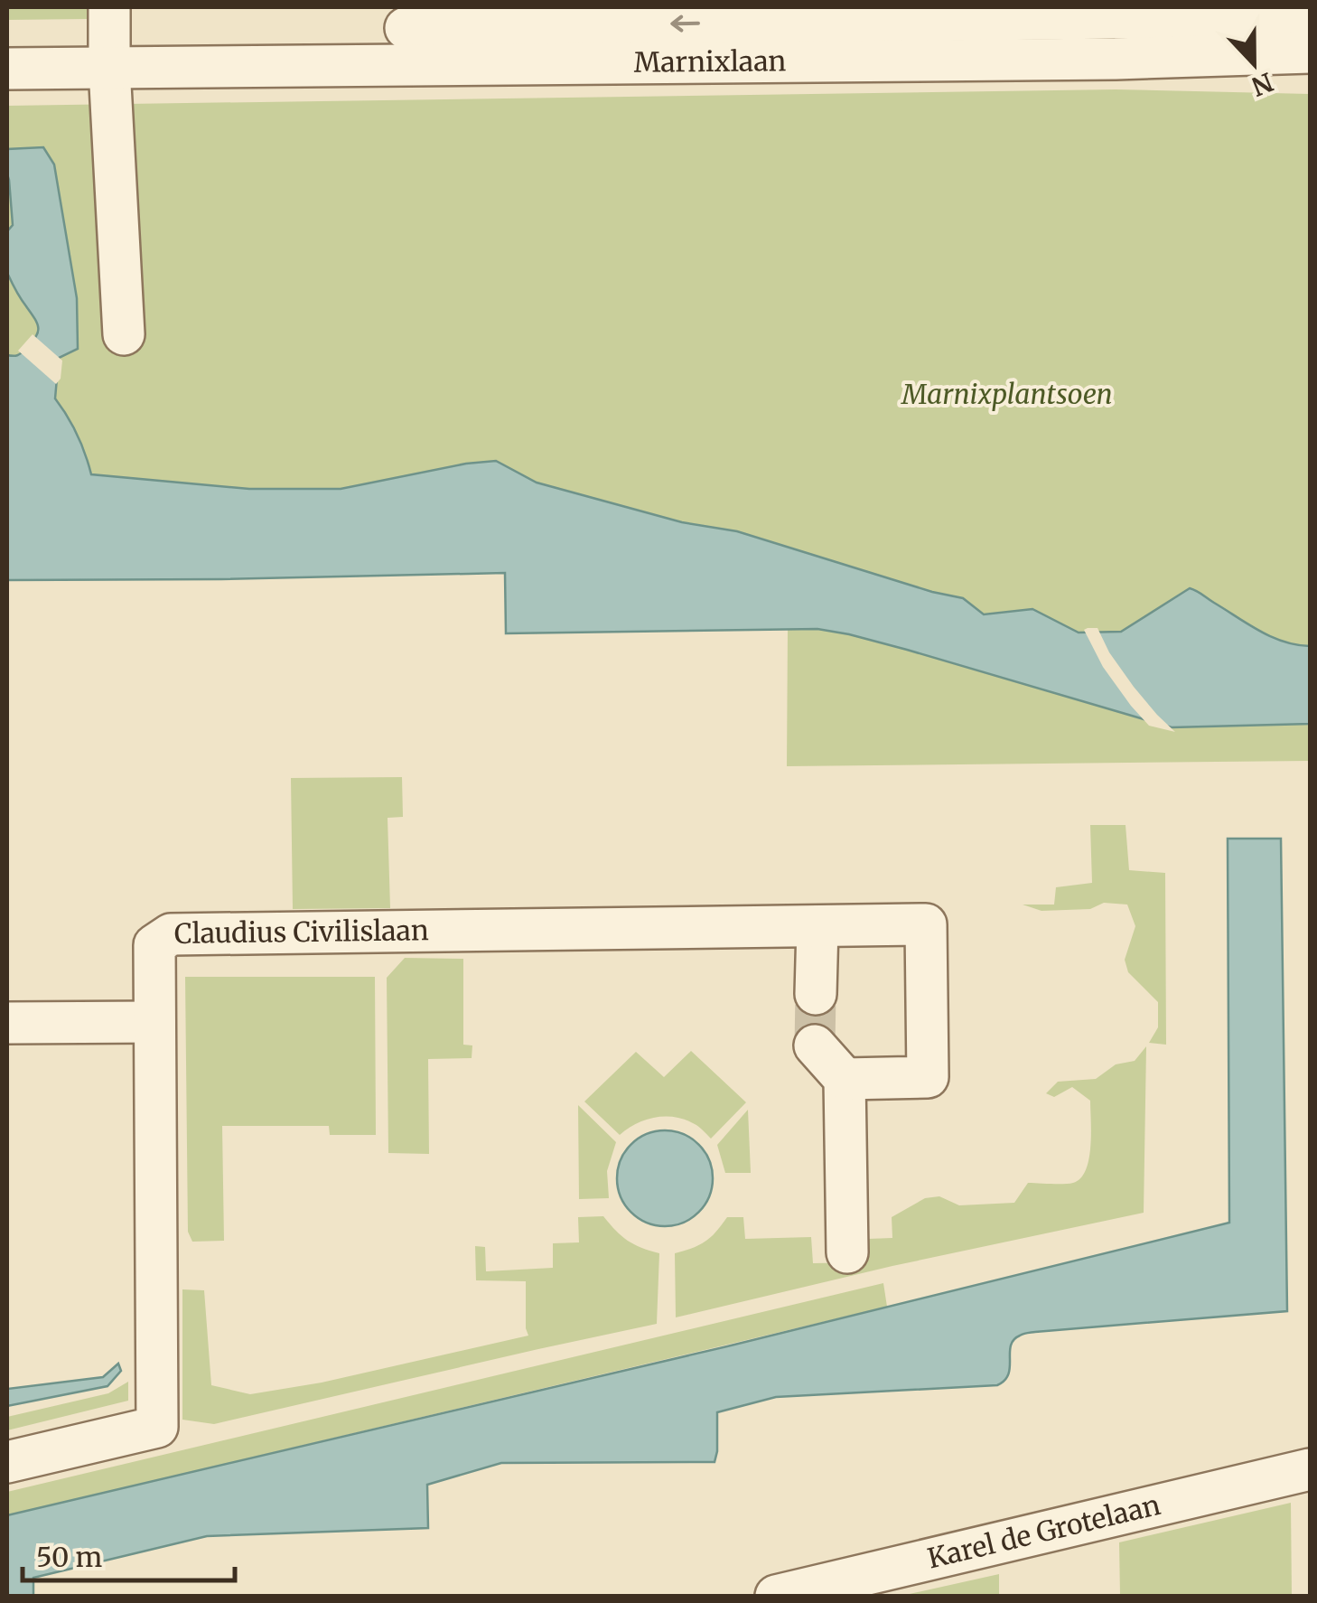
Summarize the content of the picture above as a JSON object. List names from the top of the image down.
{
  "streets": {
    "street": ["Marnixlaan", "Claudius Civilislaan", "Karel de Grotelaan"]
  },
  "parks": ["Marnixplantsoen"],
  "scale_bar": "50 m",
  "north": "bottom"
}
